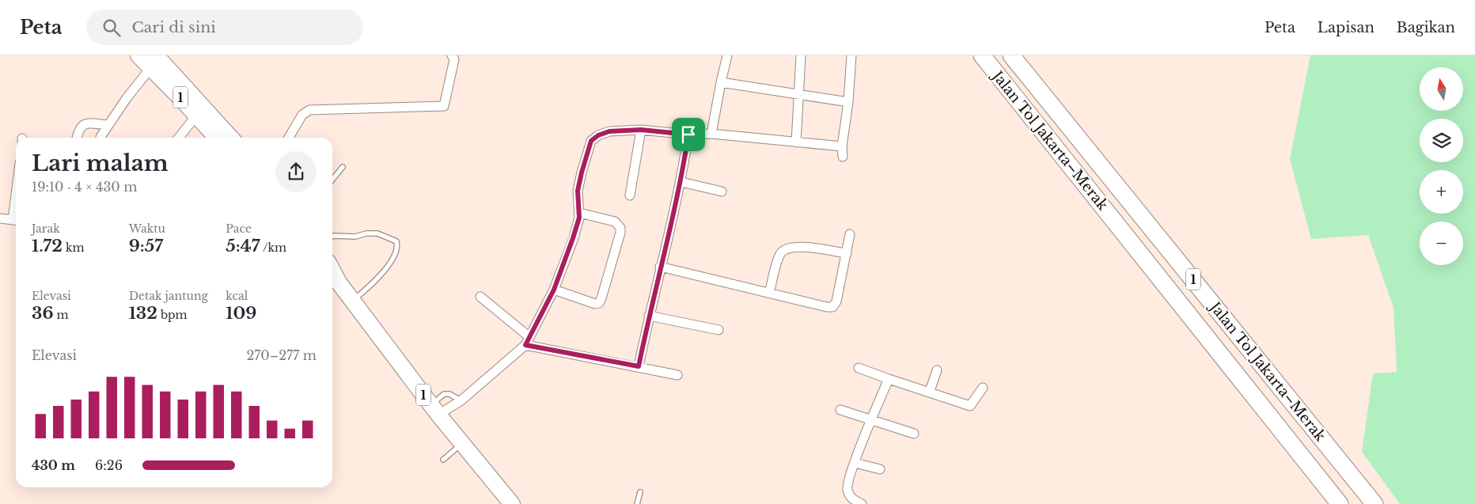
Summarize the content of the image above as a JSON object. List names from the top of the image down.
{
  "streets": {
    "highway": ["1", "Jalan Tol Jakarta–Merak"]
  },
  "north": "top",
  "page": {
    "header": "Peta",
    "search": "Cari di sini",
    "nav": ["Peta", "Lapisan", "Bagikan"],
    "map_buttons": ["+", "−"],
    "heading": ["Lari malam", "19:10 · 4 × 430 m"],
    "stats": [
      ["Jarak", "1.72 km"],
      ["Waktu", "9:57"],
      ["Pace", "5:47 /km"],
      ["Elevasi", "36 m"],
      ["Detak jantung", "132 bpm"],
      ["kcal", "109"]
    ],
    "chart": ["Elevasi", "270–277 m"],
    "list": [
      {
        "name": "430 m",
        "note": "6:26"
      }
    ]
  }
}
